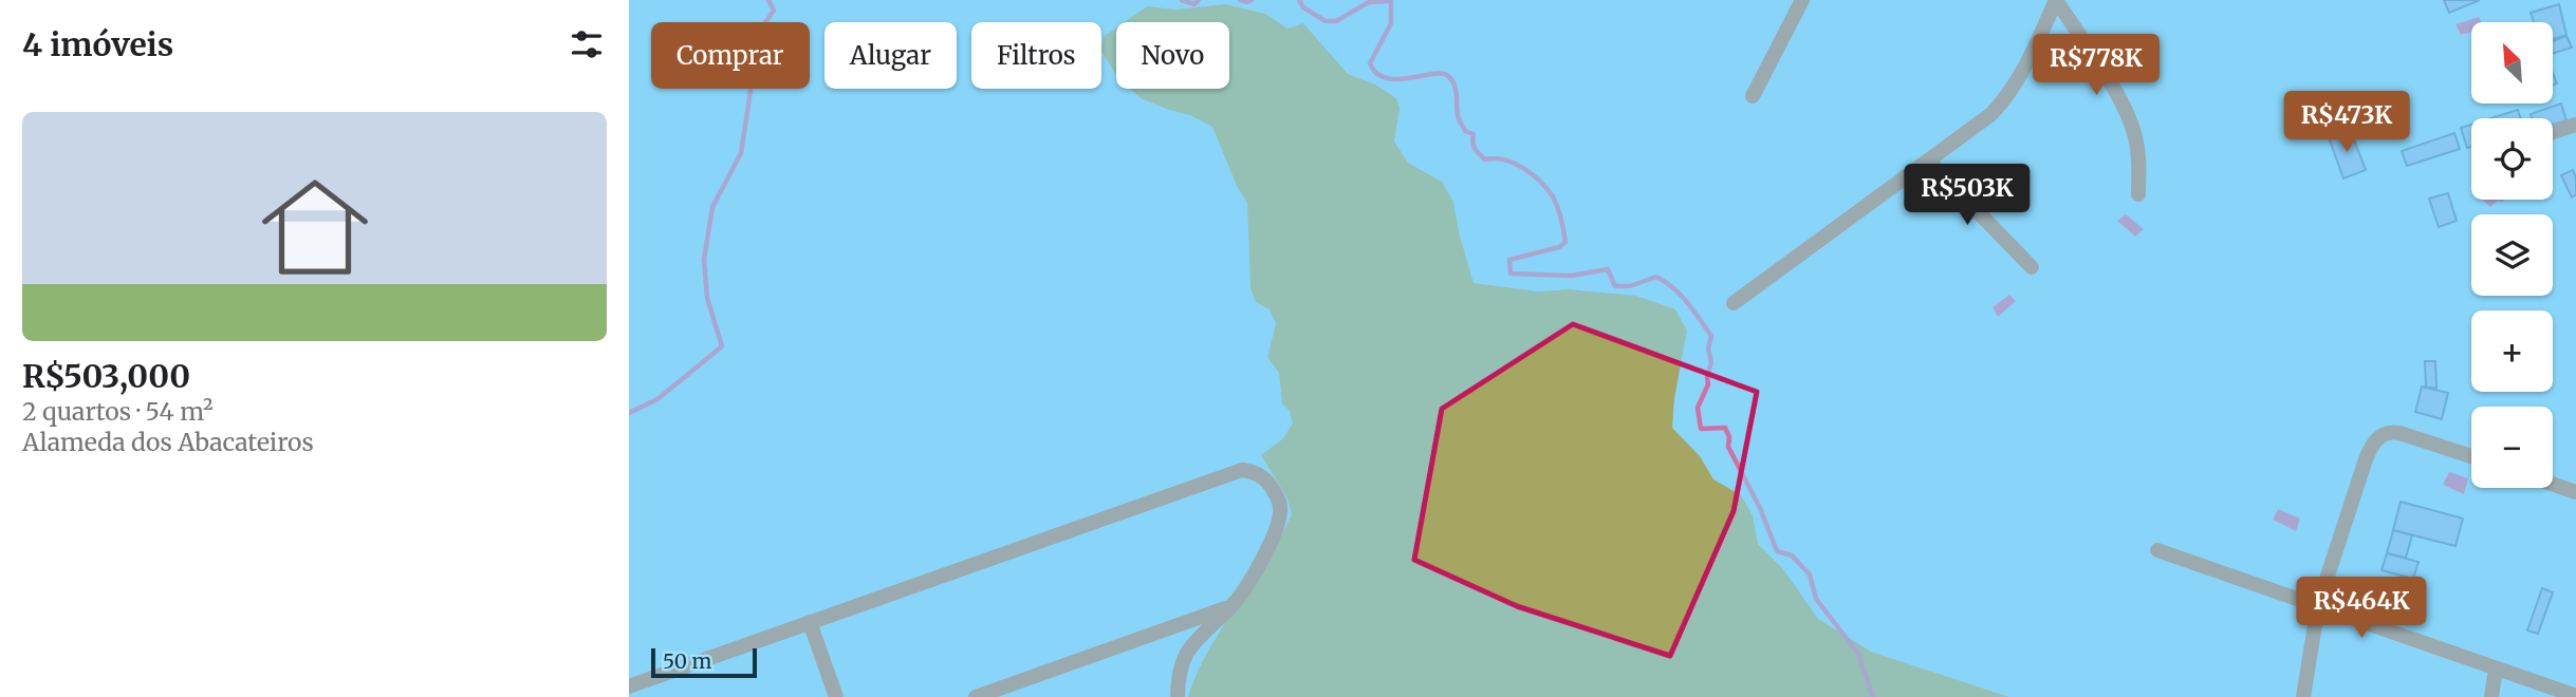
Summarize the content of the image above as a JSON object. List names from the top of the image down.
{
  "scale_bar": "50 m",
  "north": "top left",
  "page": {
    "heading": "4 imóveis",
    "map_buttons": ["+", "−"],
    "chip": [
      "Comprar",
      "Alugar",
      "Filtros",
      "Novo"
    ],
    "price": [
      "R$778K",
      "R$473K",
      "R$503K",
      "R$464K"
    ],
    "list": [
      {
        "name": "R$503,000",
        "note": "2 quartos · 54 m² · Alameda dos Abacateiros"
      }
    ],
    "scale": "50 m"
  }
}
